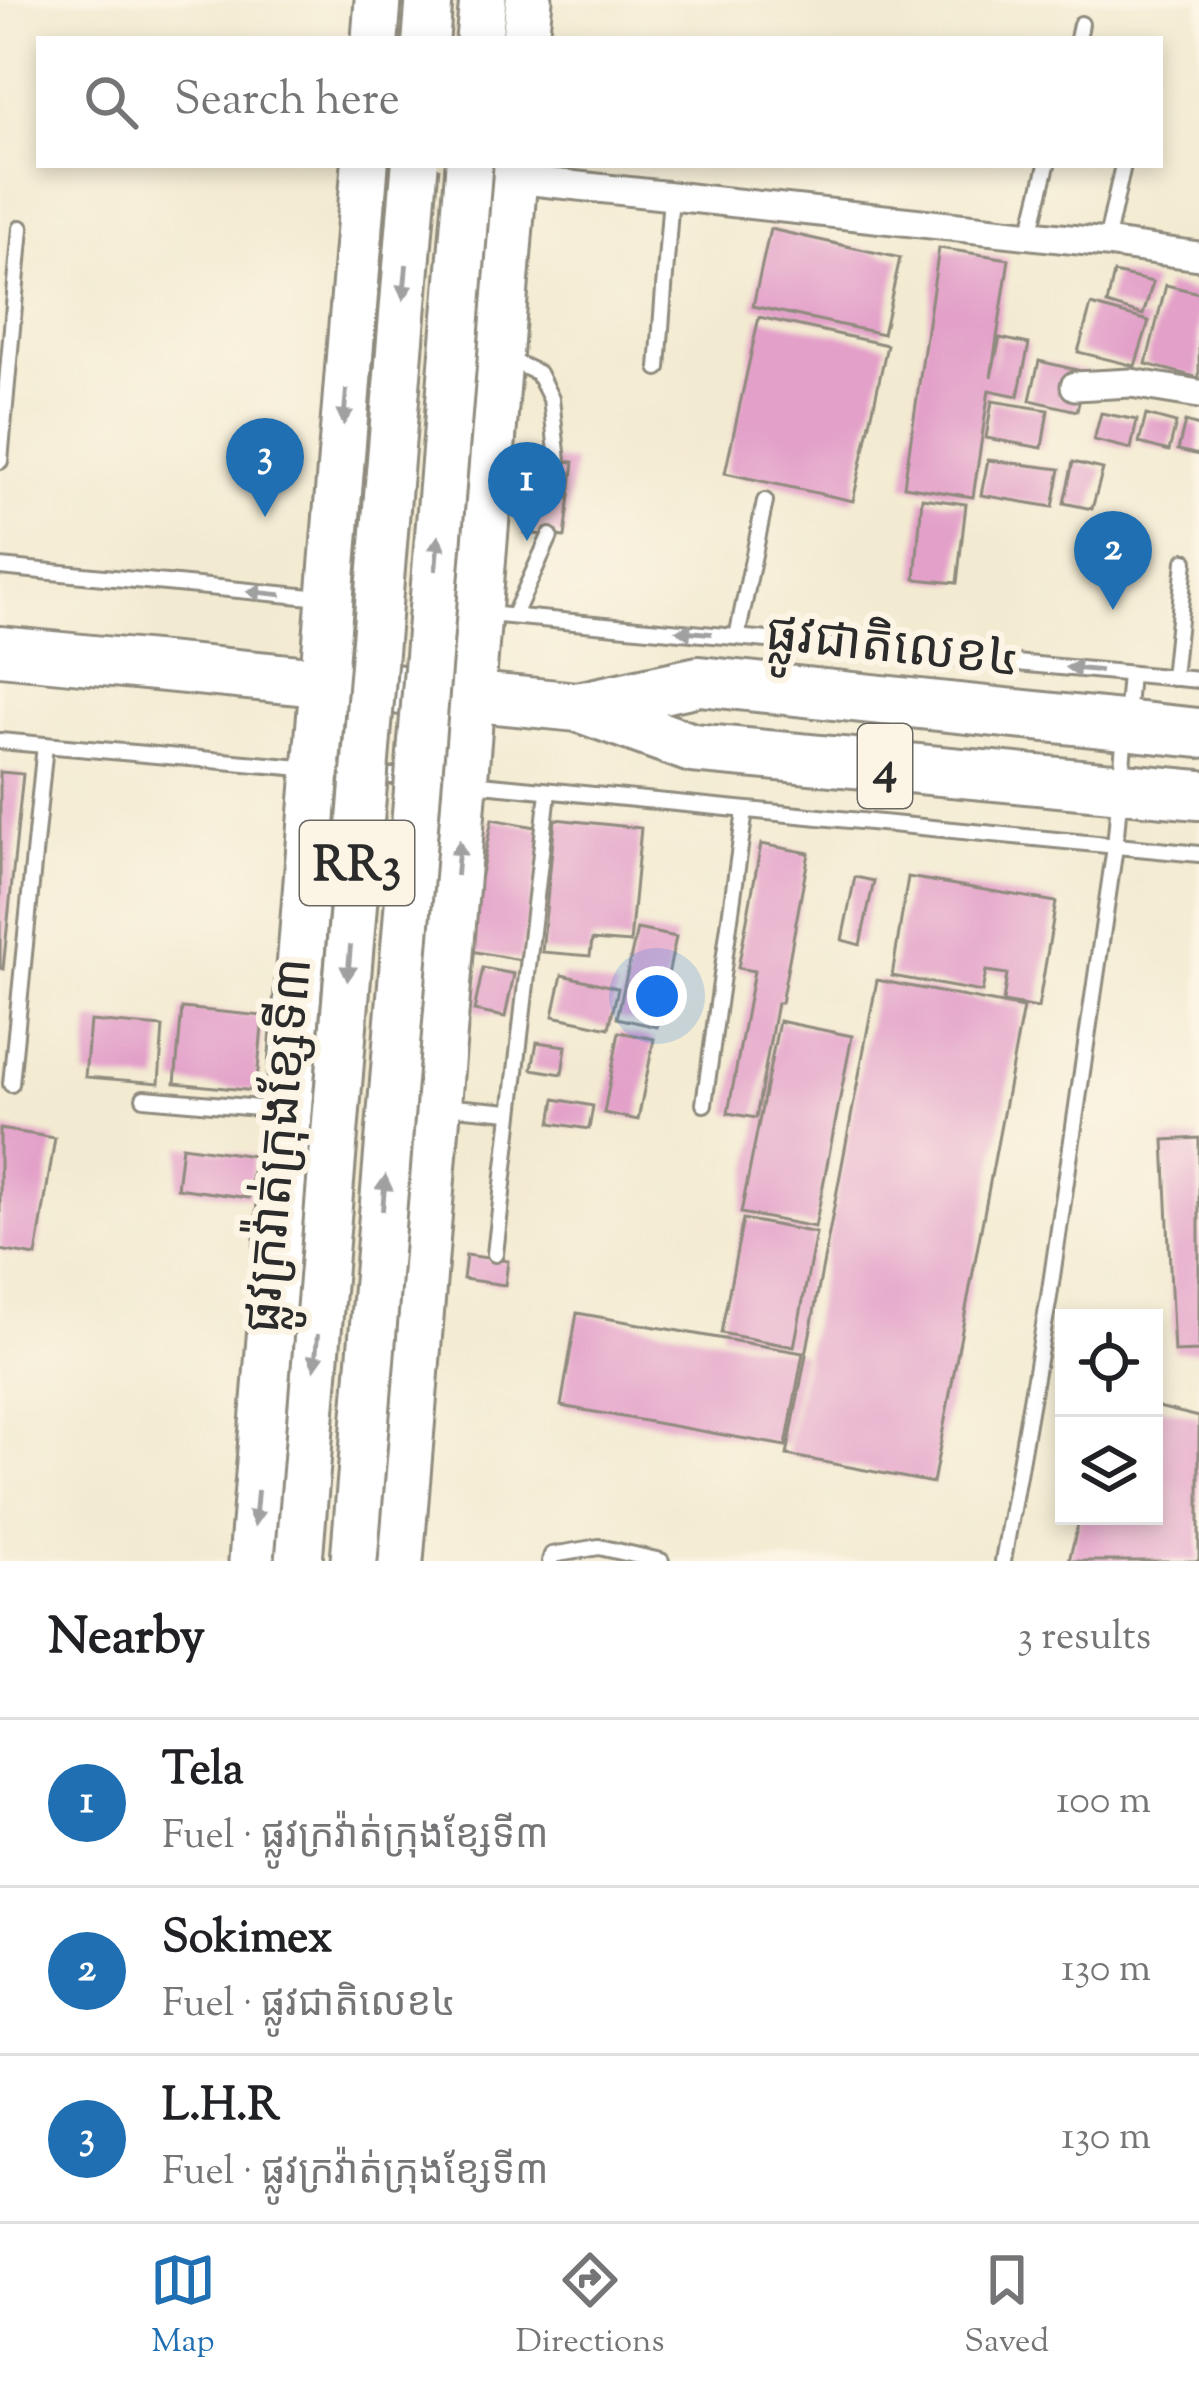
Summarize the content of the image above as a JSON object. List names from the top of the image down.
{
  "streets": {
    "highway": ["ផ្លូវជាតិលេខ៤", "4"],
    "main road": ["RR3", "ផ្លូវក្រវ៉ាត់ក្រុងខ្សែទី៣"]
  },
  "page": {
    "search": "Search here",
    "pins": ["3", "1", "2"],
    "heading": ["Nearby", "3 results"],
    "list": [
      {
        "mark": "1",
        "name": "Tela",
        "note": "Fuel · ផ្លូវក្រវ៉ាត់ក្រុងខ្សែទី៣",
        "value": "100 m"
      },
      {
        "mark": "2",
        "name": "Sokimex",
        "note": "Fuel · ផ្លូវជាតិលេខ៤",
        "value": "130 m"
      },
      {
        "mark": "3",
        "name": "L.H.R",
        "note": "Fuel · ផ្លូវក្រវ៉ាត់ក្រុងខ្សែទី៣",
        "value": "130 m"
      }
    ],
    "nav": ["Map", "Directions", "Saved"]
  }
}
